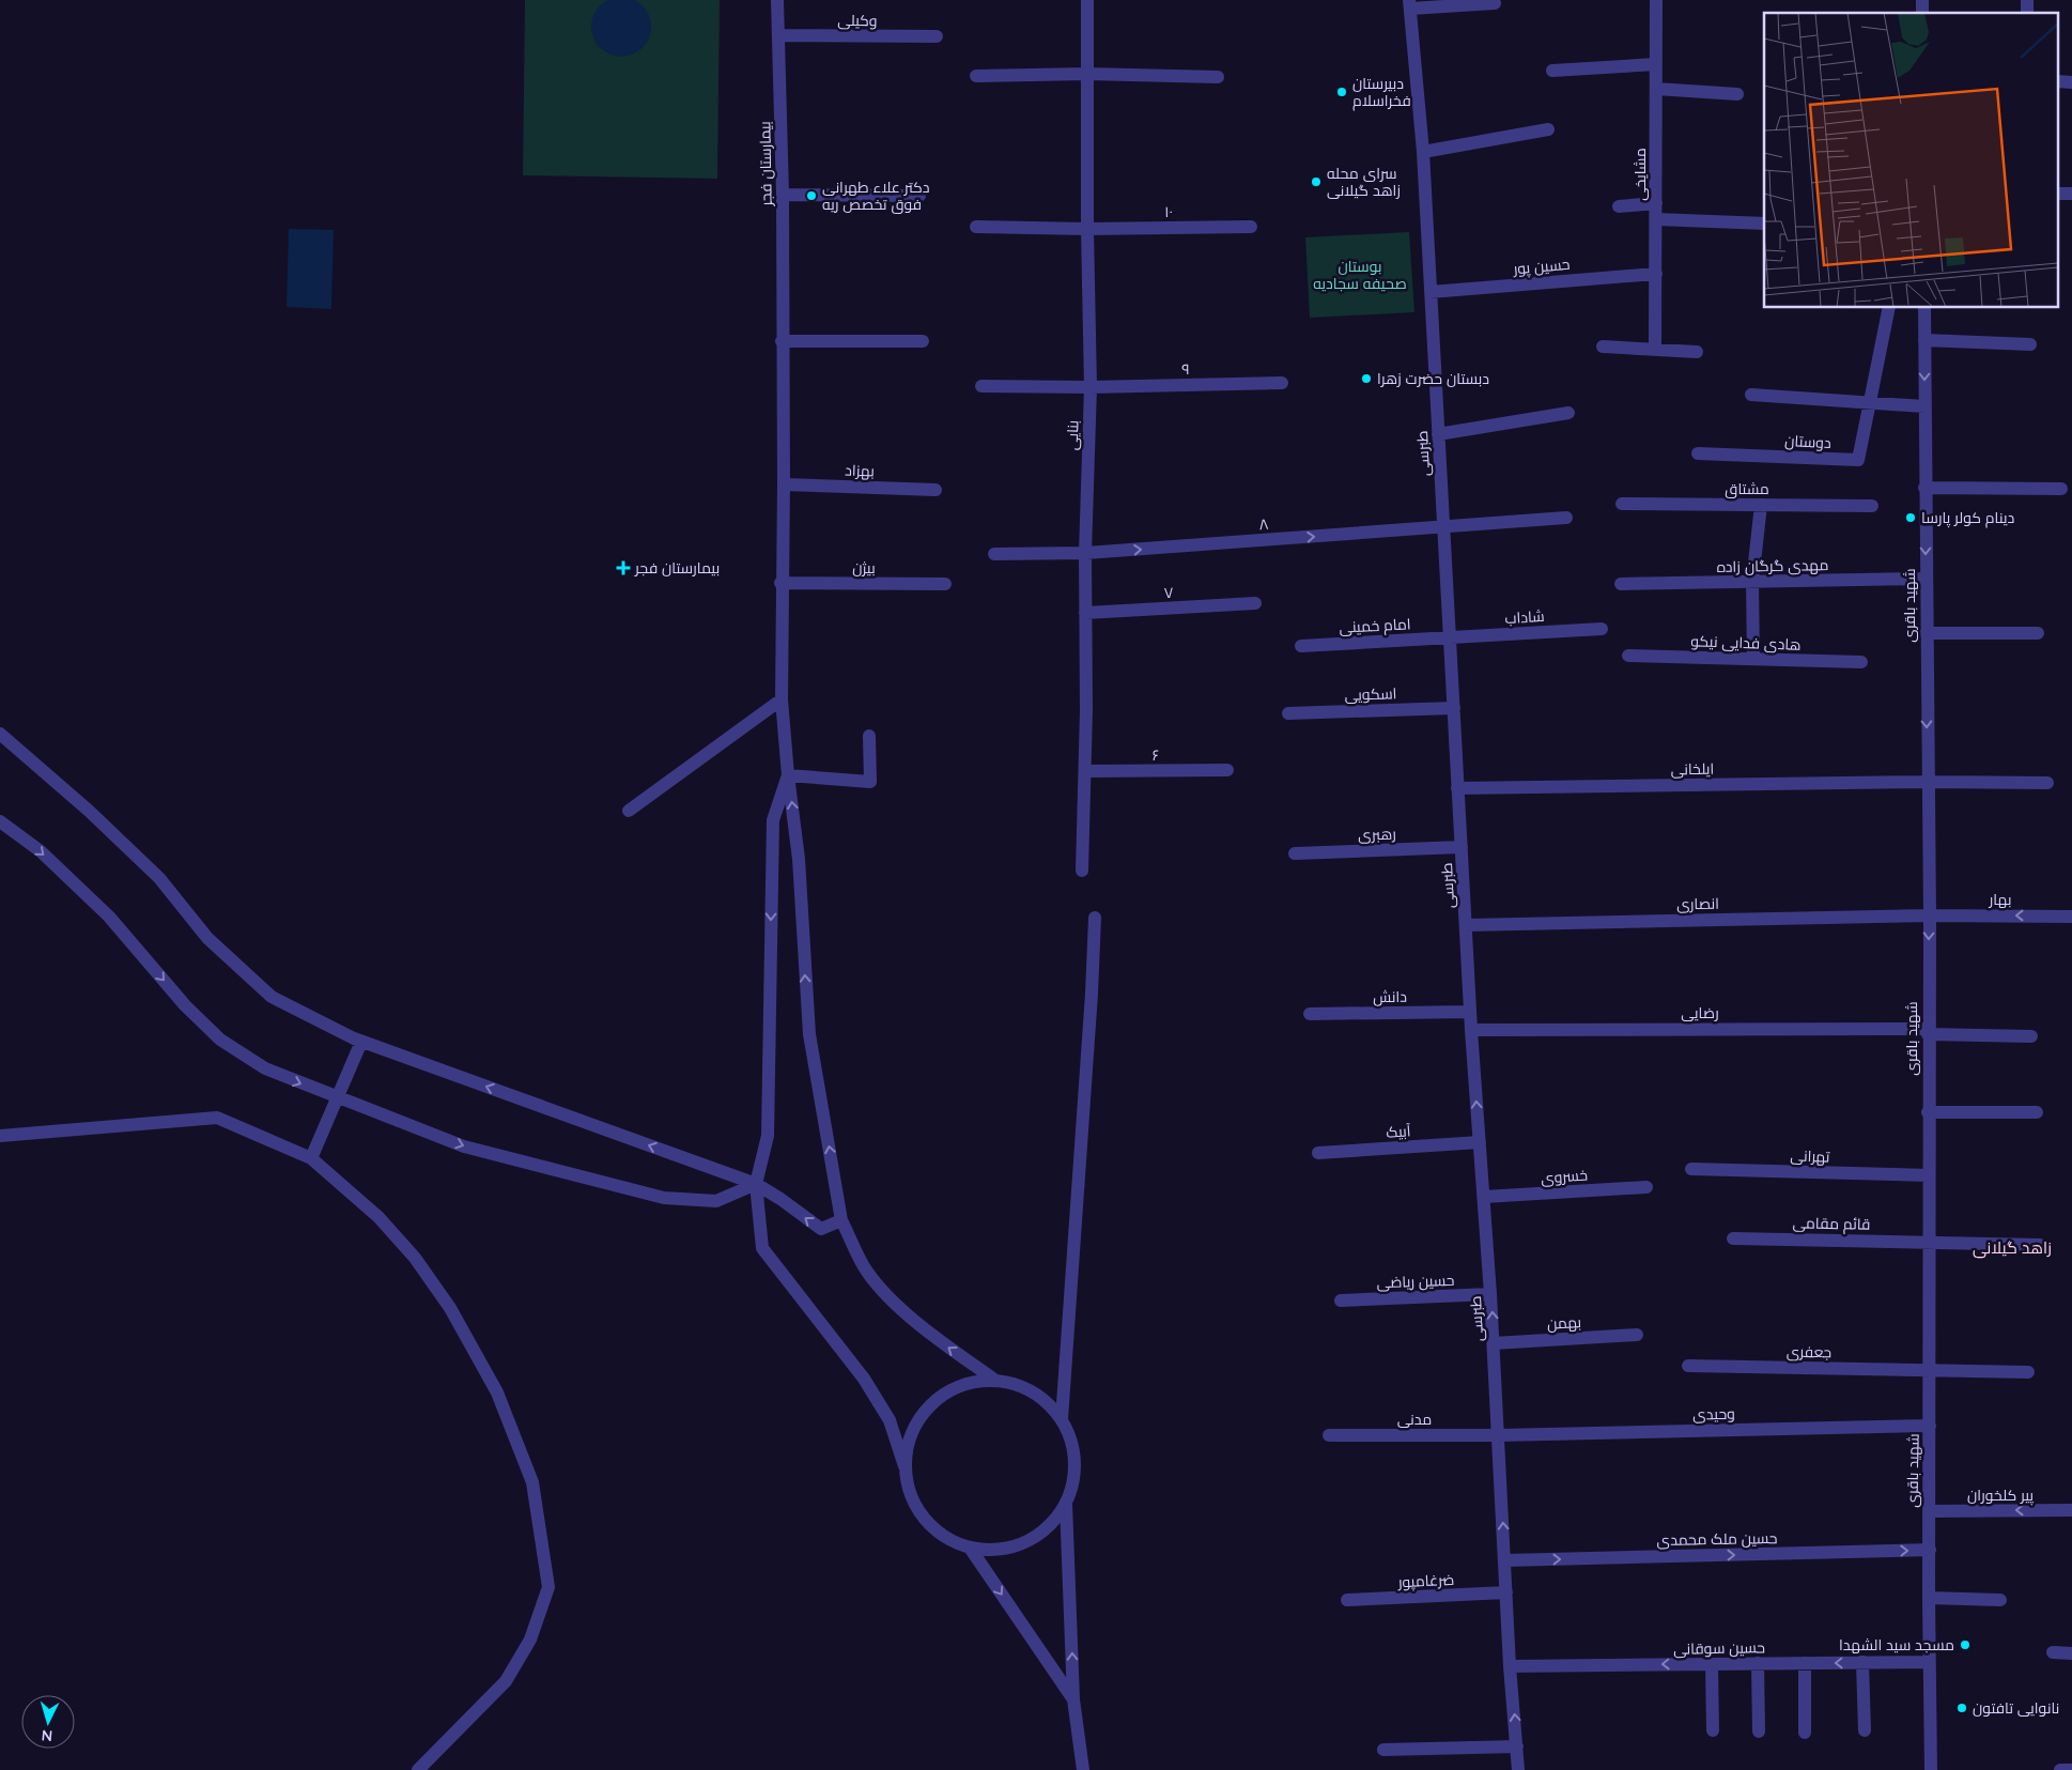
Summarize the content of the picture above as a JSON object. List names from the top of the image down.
{
  "streets": {
    "street": [
      "وکیلی",
      "بیمارستان فجر",
      "مشایخی",
      "۱۰",
      "حسین پور",
      "۹",
      "بنایی",
      "دوستان",
      "طبرسی",
      "بهزاد",
      "مشتاق",
      "۸",
      "مهدی گرگان زاده",
      "بیژن",
      "۷",
      "شهید باقری",
      "شاداب",
      "امام خمینی",
      "هادی فدایی نیکو",
      "اسکویی",
      "۶",
      "ایلخانی",
      "رهبری",
      "بهار",
      "انصاری",
      "دانش",
      "رضایی",
      "آبیک",
      "تهرانی",
      "خسروی",
      "قائم مقامی",
      "حسین ریاضی",
      "بهمن",
      "جعفری",
      "وحیدی",
      "مدنی",
      "پیر کلخوران",
      "حسین ملک محمدی",
      "ضرغامپور",
      "حسین سوقانی"
    ]
  },
  "crossings": [
    ["وکیلی", "بیمارستان فجر"],
    ["بیمارستان فجر", "بهزاد"],
    ["بیمارستان فجر", "بیژن"],
    ["مشایخی", "حسین پور"],
    ["۱۰", "بنایی"],
    ["حسین پور", "طبرسی"],
    ["۹", "بنایی"],
    ["بنایی", "۸"],
    ["بنایی", "۷"],
    ["بنایی", "۶"],
    ["طبرسی", "۸"],
    ["طبرسی", "شاداب"],
    ["طبرسی", "امام خمینی"],
    ["طبرسی", "اسکویی"],
    ["طبرسی", "ایلخانی"],
    ["طبرسی", "رهبری"],
    ["طبرسی", "انصاری"],
    ["طبرسی", "دانش"],
    ["طبرسی", "رضایی"],
    ["طبرسی", "آبیک"],
    ["طبرسی", "خسروی"],
    ["طبرسی", "حسین ریاضی"],
    ["طبرسی", "بهمن"],
    ["طبرسی", "وحیدی"],
    ["طبرسی", "مدنی"],
    ["طبرسی", "حسین ملک محمدی"],
    ["طبرسی", "ضرغامپور"],
    ["طبرسی", "حسین سوقانی"],
    ["مهدی گرگان زاده", "شهید باقری"],
    ["شهید باقری", "ایلخانی"],
    ["شهید باقری", "بهار"],
    ["شهید باقری", "انصاری"],
    ["شهید باقری", "رضایی"],
    ["شهید باقری", "تهرانی"],
    ["شهید باقری", "قائم مقامی"],
    ["شهید باقری", "جعفری"],
    ["شهید باقری", "وحیدی"],
    ["شهید باقری", "پیر کلخوران"],
    ["شهید باقری", "حسین ملک محمدی"],
    ["شهید باقری", "حسین سوقانی"],
    ["شاداب", "امام خمینی"],
    ["بهار", "انصاری"],
    ["وحیدی", "مدنی"]
  ],
  "one_way": [
    "۸",
    "بهار",
    "حسین ملک محمدی",
    "حسین سوقانی"
  ],
  "districts": ["زاهد گیلانی"],
  "parks": ["بوستان صحیفه سجادیه"],
  "places": {
    "other": [
      "دبیرستان فخراسلام",
      "سرای محله زاهد گیلانی",
      "دکتر علاء طهرانی فوق تخصص ریه",
      "دبستان حضرت زهرا",
      "دینام کولر پارسا",
      "مسجد سید الشهدا",
      "نانوایی تافتون"
    ],
    "health": ["بیمارستان فجر"]
  },
  "north": "bottom"
}
